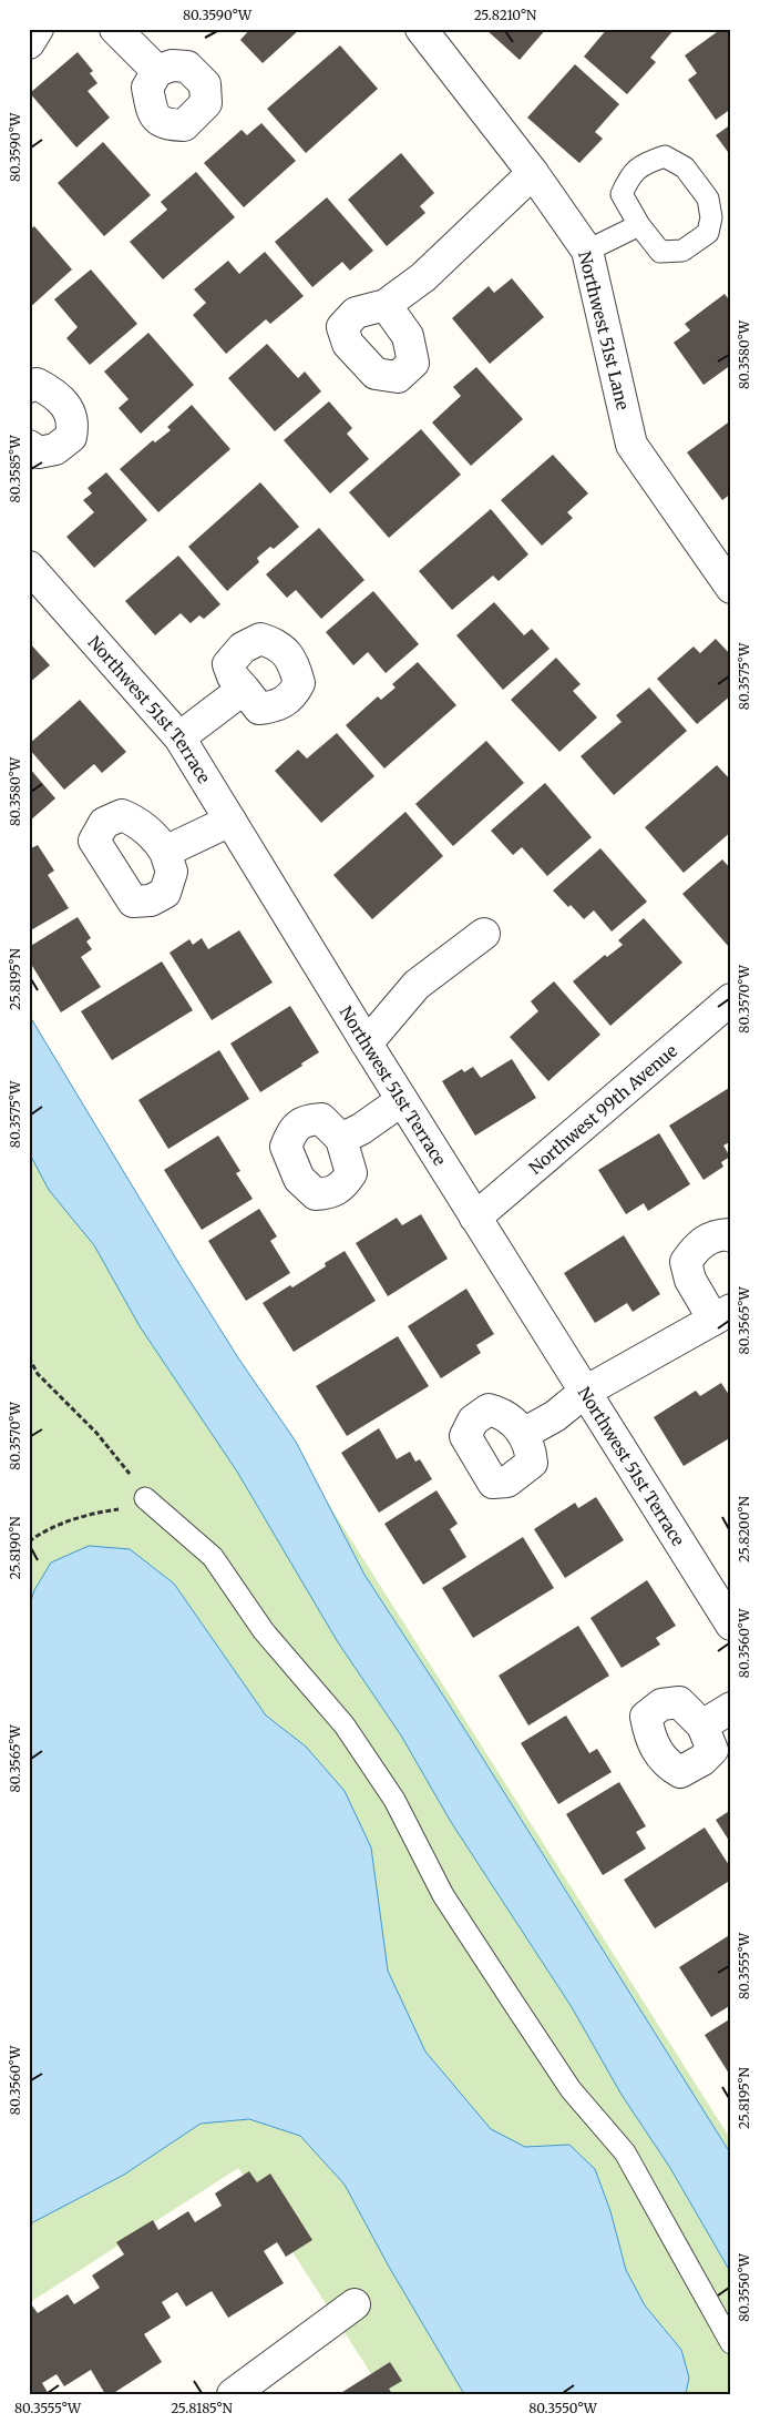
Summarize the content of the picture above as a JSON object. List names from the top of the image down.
{
  "streets": {
    "street": ["Northwest 51st Lane", "Northwest 51st Terrace", "Northwest 99th Avenue"]
  },
  "crossings": [
    ["Northwest 51st Terrace", "Northwest 99th Avenue"]
  ],
  "coordinates": [
    "80.3590°W",
    "25.8210°N",
    "80.3580°W",
    "80.3585°W",
    "80.3575°W",
    "25.8195°N",
    "80.3570°W",
    "80.3565°W",
    "25.8200°N",
    "25.8190°N",
    "80.3560°W",
    "80.3555°W",
    "80.3550°W",
    "25.8185°N"
  ]
}
